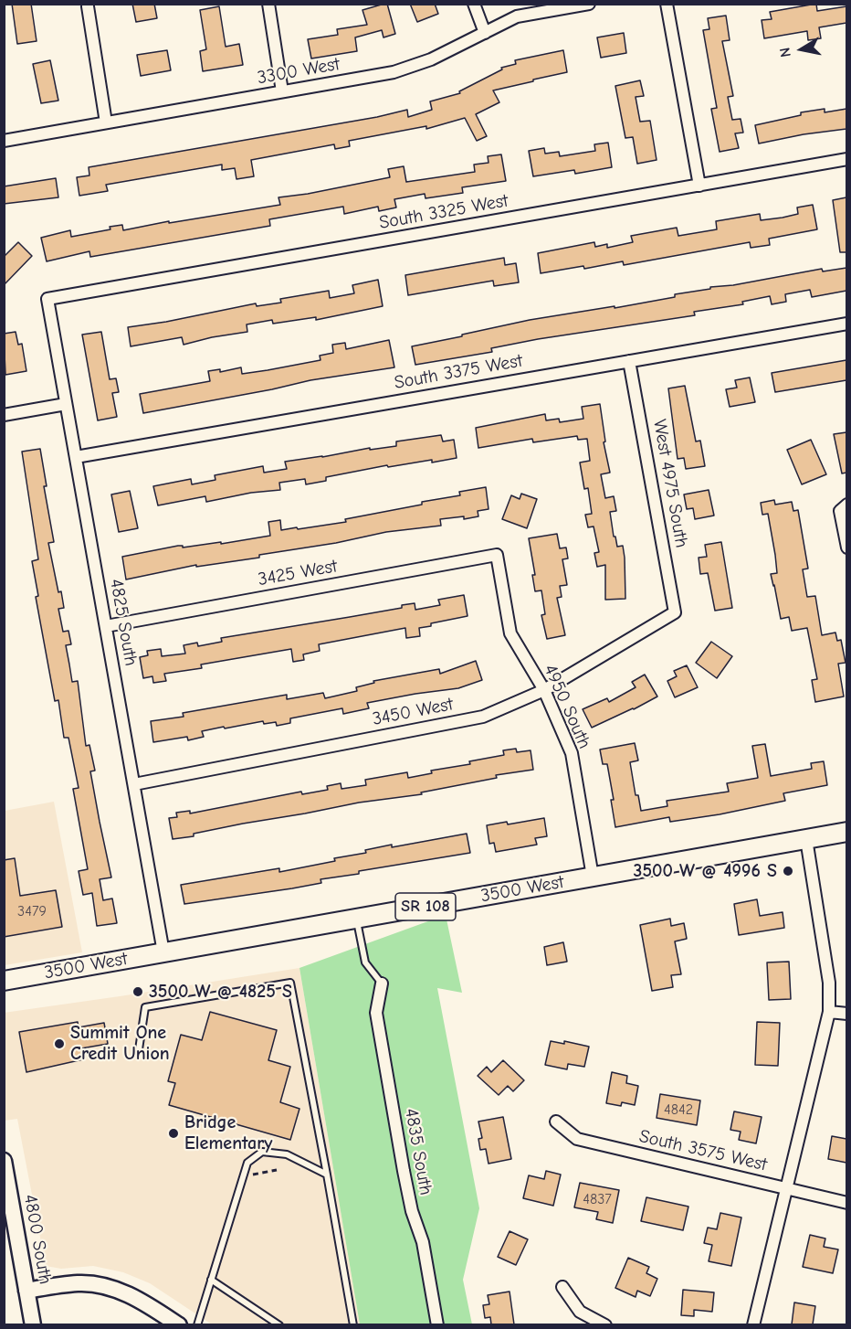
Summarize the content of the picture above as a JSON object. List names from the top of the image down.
{
  "streets": {
    "main road": ["3500 West", "SR 108"],
    "street": [
      "3300 West",
      "South 3325 West",
      "South 3375 West",
      "West 4975 South",
      "3425 West",
      "4825 South",
      "4950 South",
      "3450 West",
      "South 3575 West",
      "4835 South",
      "4800 South"
    ]
  },
  "crossings": [
    ["South 3325 West", "4825 South"],
    ["South 3375 West", "West 4975 South"],
    ["South 3375 West", "4825 South"],
    ["West 4975 South", "3450 West"],
    ["3425 West", "4825 South"],
    ["3425 West", "4950 South"],
    ["4825 South", "3450 West"],
    ["4825 South", "3500 West"],
    ["4950 South", "3450 West"],
    ["4950 South", "3500 West"]
  ],
  "places": [
    "3500 W @ 4996 S",
    "3500 W @ 4825 S",
    "Summit One Credit Union",
    "Bridge Elementary"
  ],
  "house_numbers": ["3479", "4842", "4837"],
  "north": "left"
}
